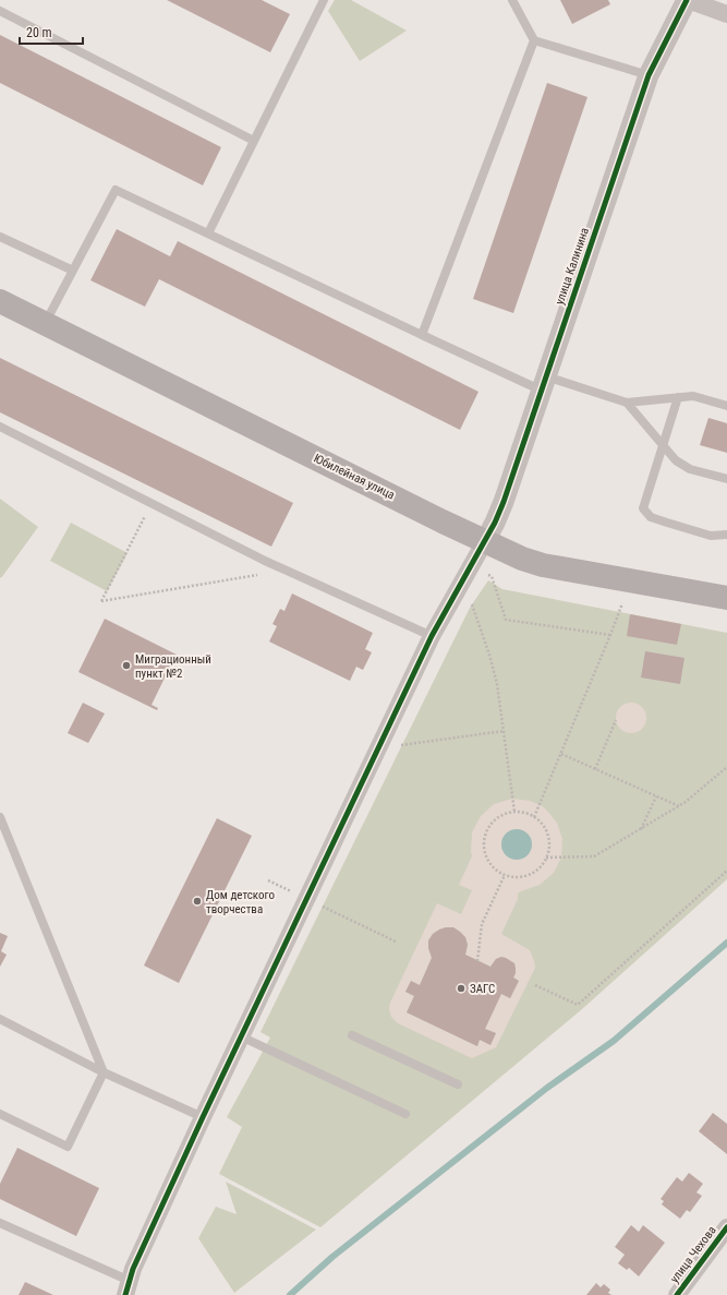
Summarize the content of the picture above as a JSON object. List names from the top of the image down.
{
  "streets": {
    "main road": ["Юбилейная улица"],
    "street": ["улица Калинина", "улица Чехова"]
  },
  "crossings": [
    ["улица Калинина", "Юбилейная улица"]
  ],
  "places": ["Миграционный пункт №2", "Дом детского творчества", "ЗАГС"],
  "scale_bar": "20 m"
}
